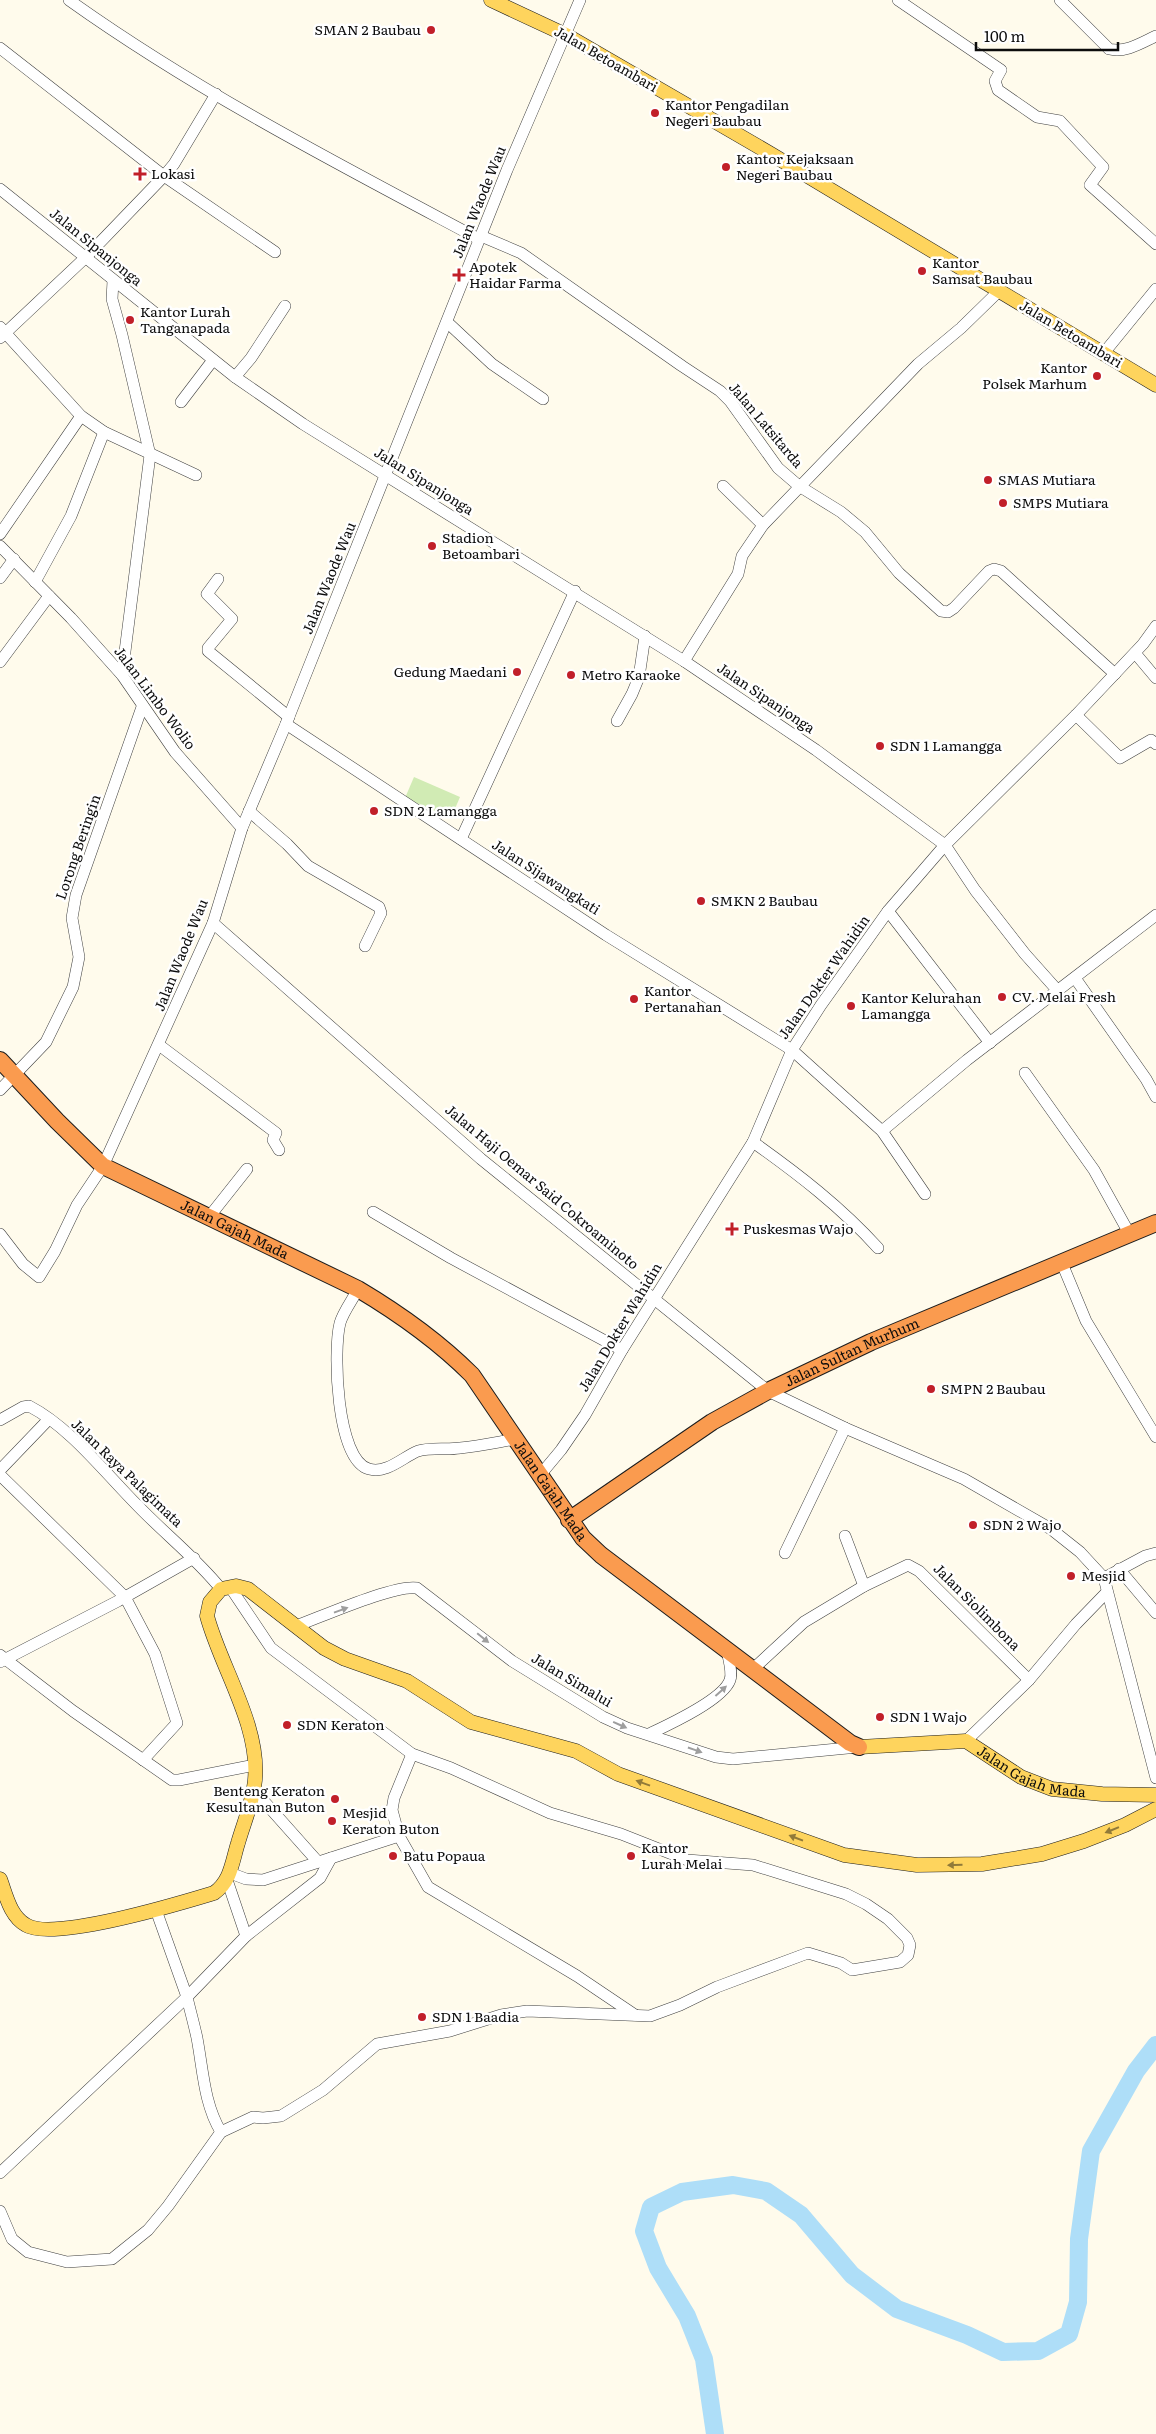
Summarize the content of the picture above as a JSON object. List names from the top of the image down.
{
  "streets": {
    "highway": ["Jalan Gajah Mada", "Jalan Sultan Murhum"],
    "main road": ["Jalan Betoambari"],
    "street": [
      "Jalan Waode Wau",
      "Jalan Sipanjonga",
      "Jalan Latsitarda",
      "Jalan Limbo Wolio",
      "Lorong Beringin",
      "Jalan Sijawangkati",
      "Jalan Dokter Wahidin",
      "Jalan Haji Oemar Said Cokroaminoto",
      "Jalan Raya Palagimata",
      "Jalan Siolimbona",
      "Jalan Simalui"
    ]
  },
  "crossings": [
    ["Jalan Betoambari", "Jalan Waode Wau"],
    ["Jalan Waode Wau", "Jalan Sipanjonga"],
    ["Jalan Waode Wau", "Jalan Latsitarda"],
    ["Jalan Waode Wau", "Jalan Limbo Wolio"],
    ["Jalan Waode Wau", "Jalan Sijawangkati"],
    ["Jalan Waode Wau", "Jalan Haji Oemar Said Cokroaminoto"],
    ["Jalan Waode Wau", "Jalan Gajah Mada"],
    ["Jalan Sipanjonga", "Jalan Dokter Wahidin"],
    ["Jalan Latsitarda", "Jalan Dokter Wahidin"],
    ["Jalan Limbo Wolio", "Lorong Beringin"],
    ["Lorong Beringin", "Jalan Gajah Mada"],
    ["Jalan Sijawangkati", "Jalan Dokter Wahidin"],
    ["Jalan Dokter Wahidin", "Jalan Haji Oemar Said Cokroaminoto"],
    ["Jalan Dokter Wahidin", "Jalan Gajah Mada"],
    ["Jalan Haji Oemar Said Cokroaminoto", "Jalan Sultan Murhum"],
    ["Jalan Gajah Mada", "Jalan Sultan Murhum"],
    ["Jalan Gajah Mada", "Jalan Siolimbona"],
    ["Jalan Gajah Mada", "Jalan Simalui"]
  ],
  "one_way": ["Jalan Simalui"],
  "places": {
    "other": [
      "SMAN 2 Baubau",
      "Kantor Pengadilan Negeri Baubau",
      "Kantor Kejaksaan Negeri Baubau",
      "Kantor Samsat Baubau",
      "Kantor Lurah Tanganapada",
      "Kantor Polsek Marhum",
      "SMAS Mutiara",
      "SMPS Mutiara",
      "Stadion Betoambari",
      "Gedung Maedani",
      "Metro Karaoke",
      "SDN 1 Lamangga",
      "SDN 2 Lamangga",
      "SMKN 2 Baubau",
      "CV. Melai Fresh",
      "Kantor Pertanahan",
      "Kantor Kelurahan Lamangga",
      "SMPN 2 Baubau",
      "SDN 2 Wajo",
      "Mesjid",
      "SDN 1 Wajo",
      "SDN Keraton",
      "Benteng Keraton Kesultanan Buton",
      "Mesjid Keraton Buton",
      "Batu Popaua",
      "Kantor Lurah Melai",
      "SDN 1 Baadia"
    ],
    "health": ["Lokasi", "Apotek Haidar Farma", "Puskesmas Wajo"]
  },
  "scale_bar": "100 m"
}
